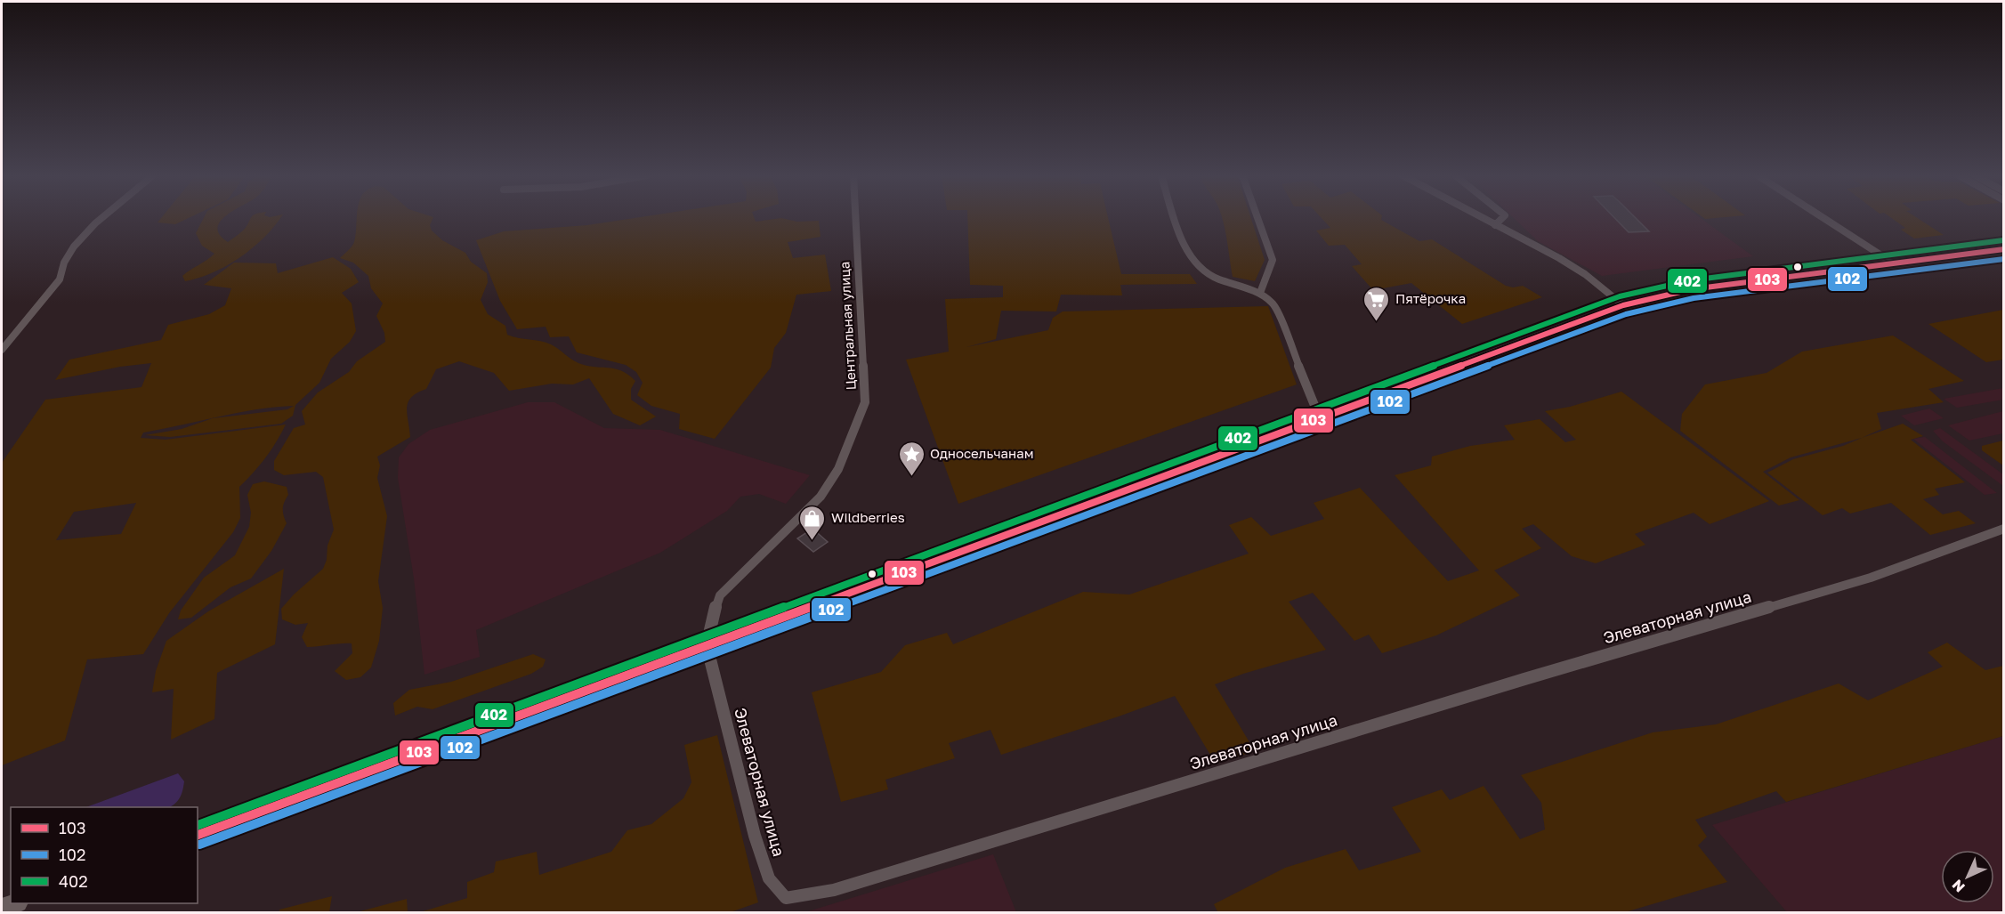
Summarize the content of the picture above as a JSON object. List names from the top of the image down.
{
  "streets": {
    "street": ["Центральная улица", "Элеваторная улица"]
  },
  "crossings": [
    ["Центральная улица", "Элеваторная улица"]
  ],
  "places": {
    "supermarket": ["Пятёрочка"],
    "place": ["Односельчанам"],
    "shop": ["Wildberries"]
  },
  "lines": ["transit line 402", "transit line 103", "transit line 102"],
  "legend": ["103", "102", "402"],
  "north": "bottom left"
}
